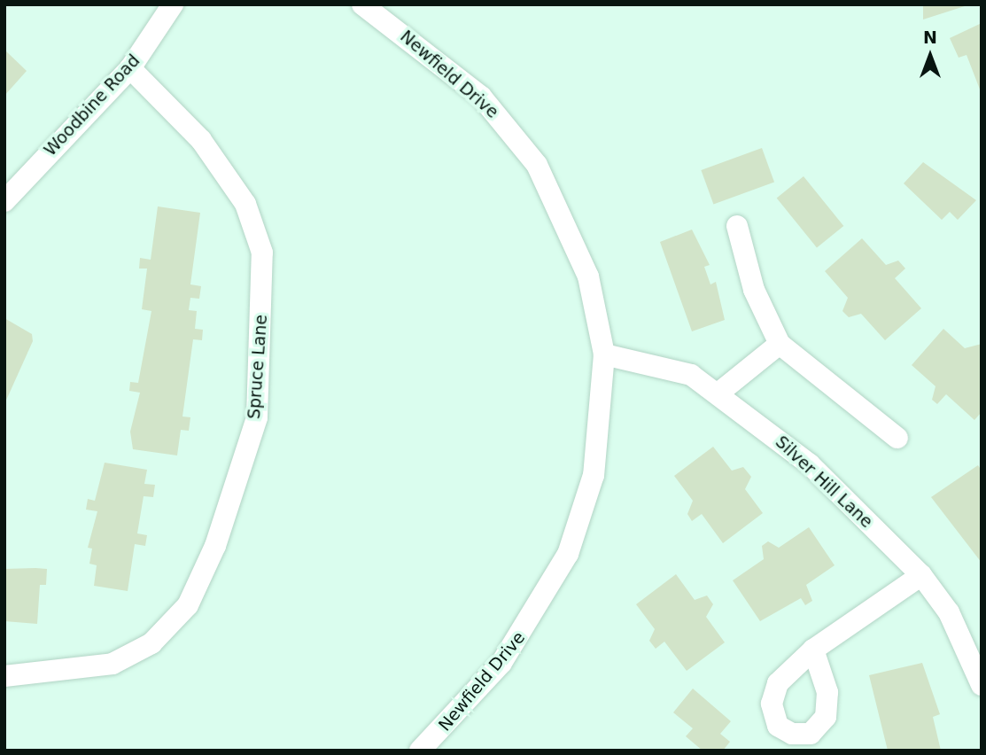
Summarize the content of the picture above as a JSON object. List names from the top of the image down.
{
  "streets": {
    "street": [
      "Newfield Drive",
      "Woodbine Road",
      "Spruce Lane",
      "Silver Hill Lane"
    ]
  },
  "crossings": [
    ["Newfield Drive", "Silver Hill Lane"],
    ["Woodbine Road", "Spruce Lane"]
  ],
  "north": "top"
}
